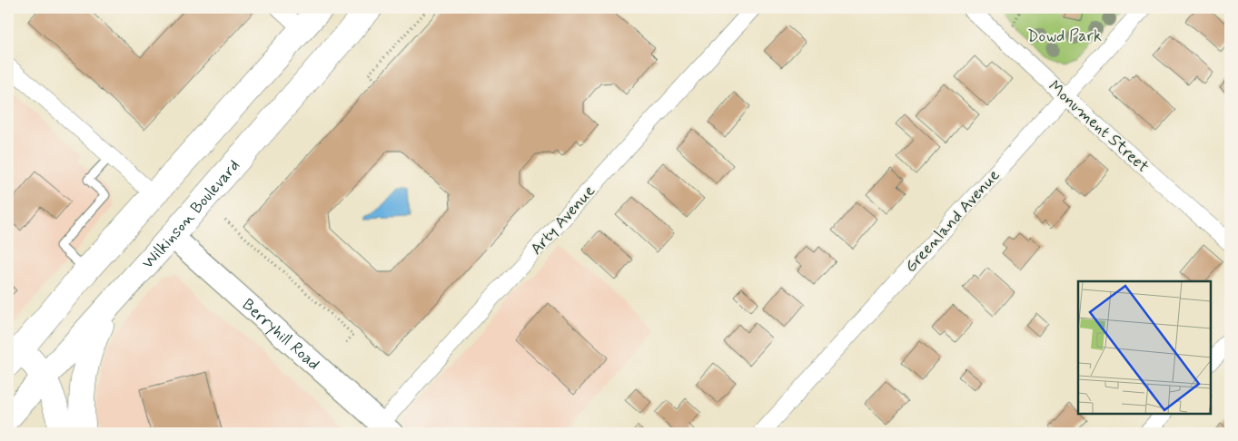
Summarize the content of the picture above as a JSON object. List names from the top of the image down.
{
  "streets": {
    "main road": ["Wilkinson Boulevard"],
    "street": [
      "Monument Street",
      "Arty Avenue",
      "Greenland Avenue",
      "Berryhill Road"
    ]
  },
  "crossings": [
    ["Monument Street", "Greenland Avenue"],
    ["Wilkinson Boulevard", "Berryhill Road"],
    ["Arty Avenue", "Berryhill Road"]
  ],
  "parks": ["Dowd Park"]
}
